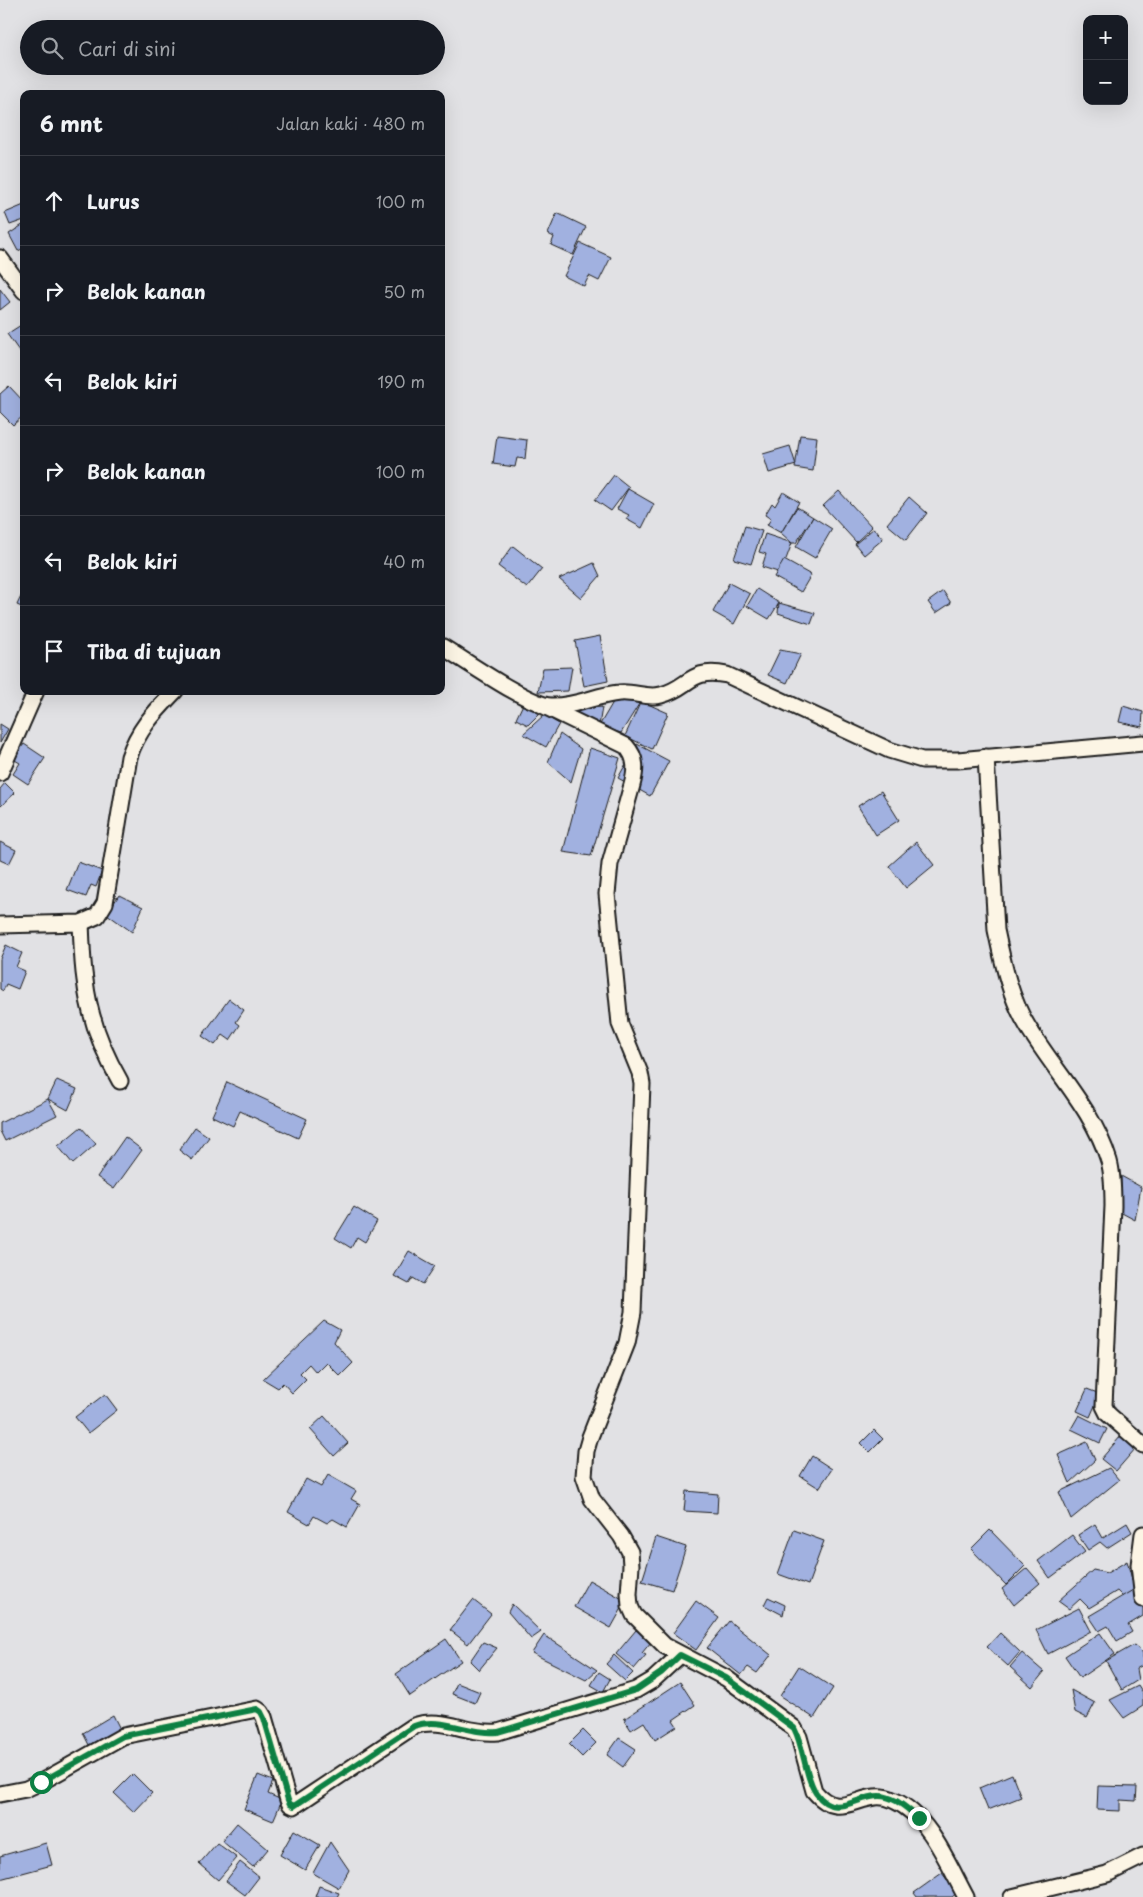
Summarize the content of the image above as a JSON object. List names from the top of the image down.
{
  "page": {
    "map_buttons": ["+", "−"],
    "search": "Cari di sini",
    "heading": ["6 mnt", "Jalan kaki · 480 m"],
    "list": [
      ["Lurus", "100 m"],
      ["Belok kanan", "50 m"],
      ["Belok kiri", "190 m"],
      ["Belok kanan", "100 m"],
      ["Belok kiri", "40 m"],
      "Tiba di tujuan"
    ]
  }
}
